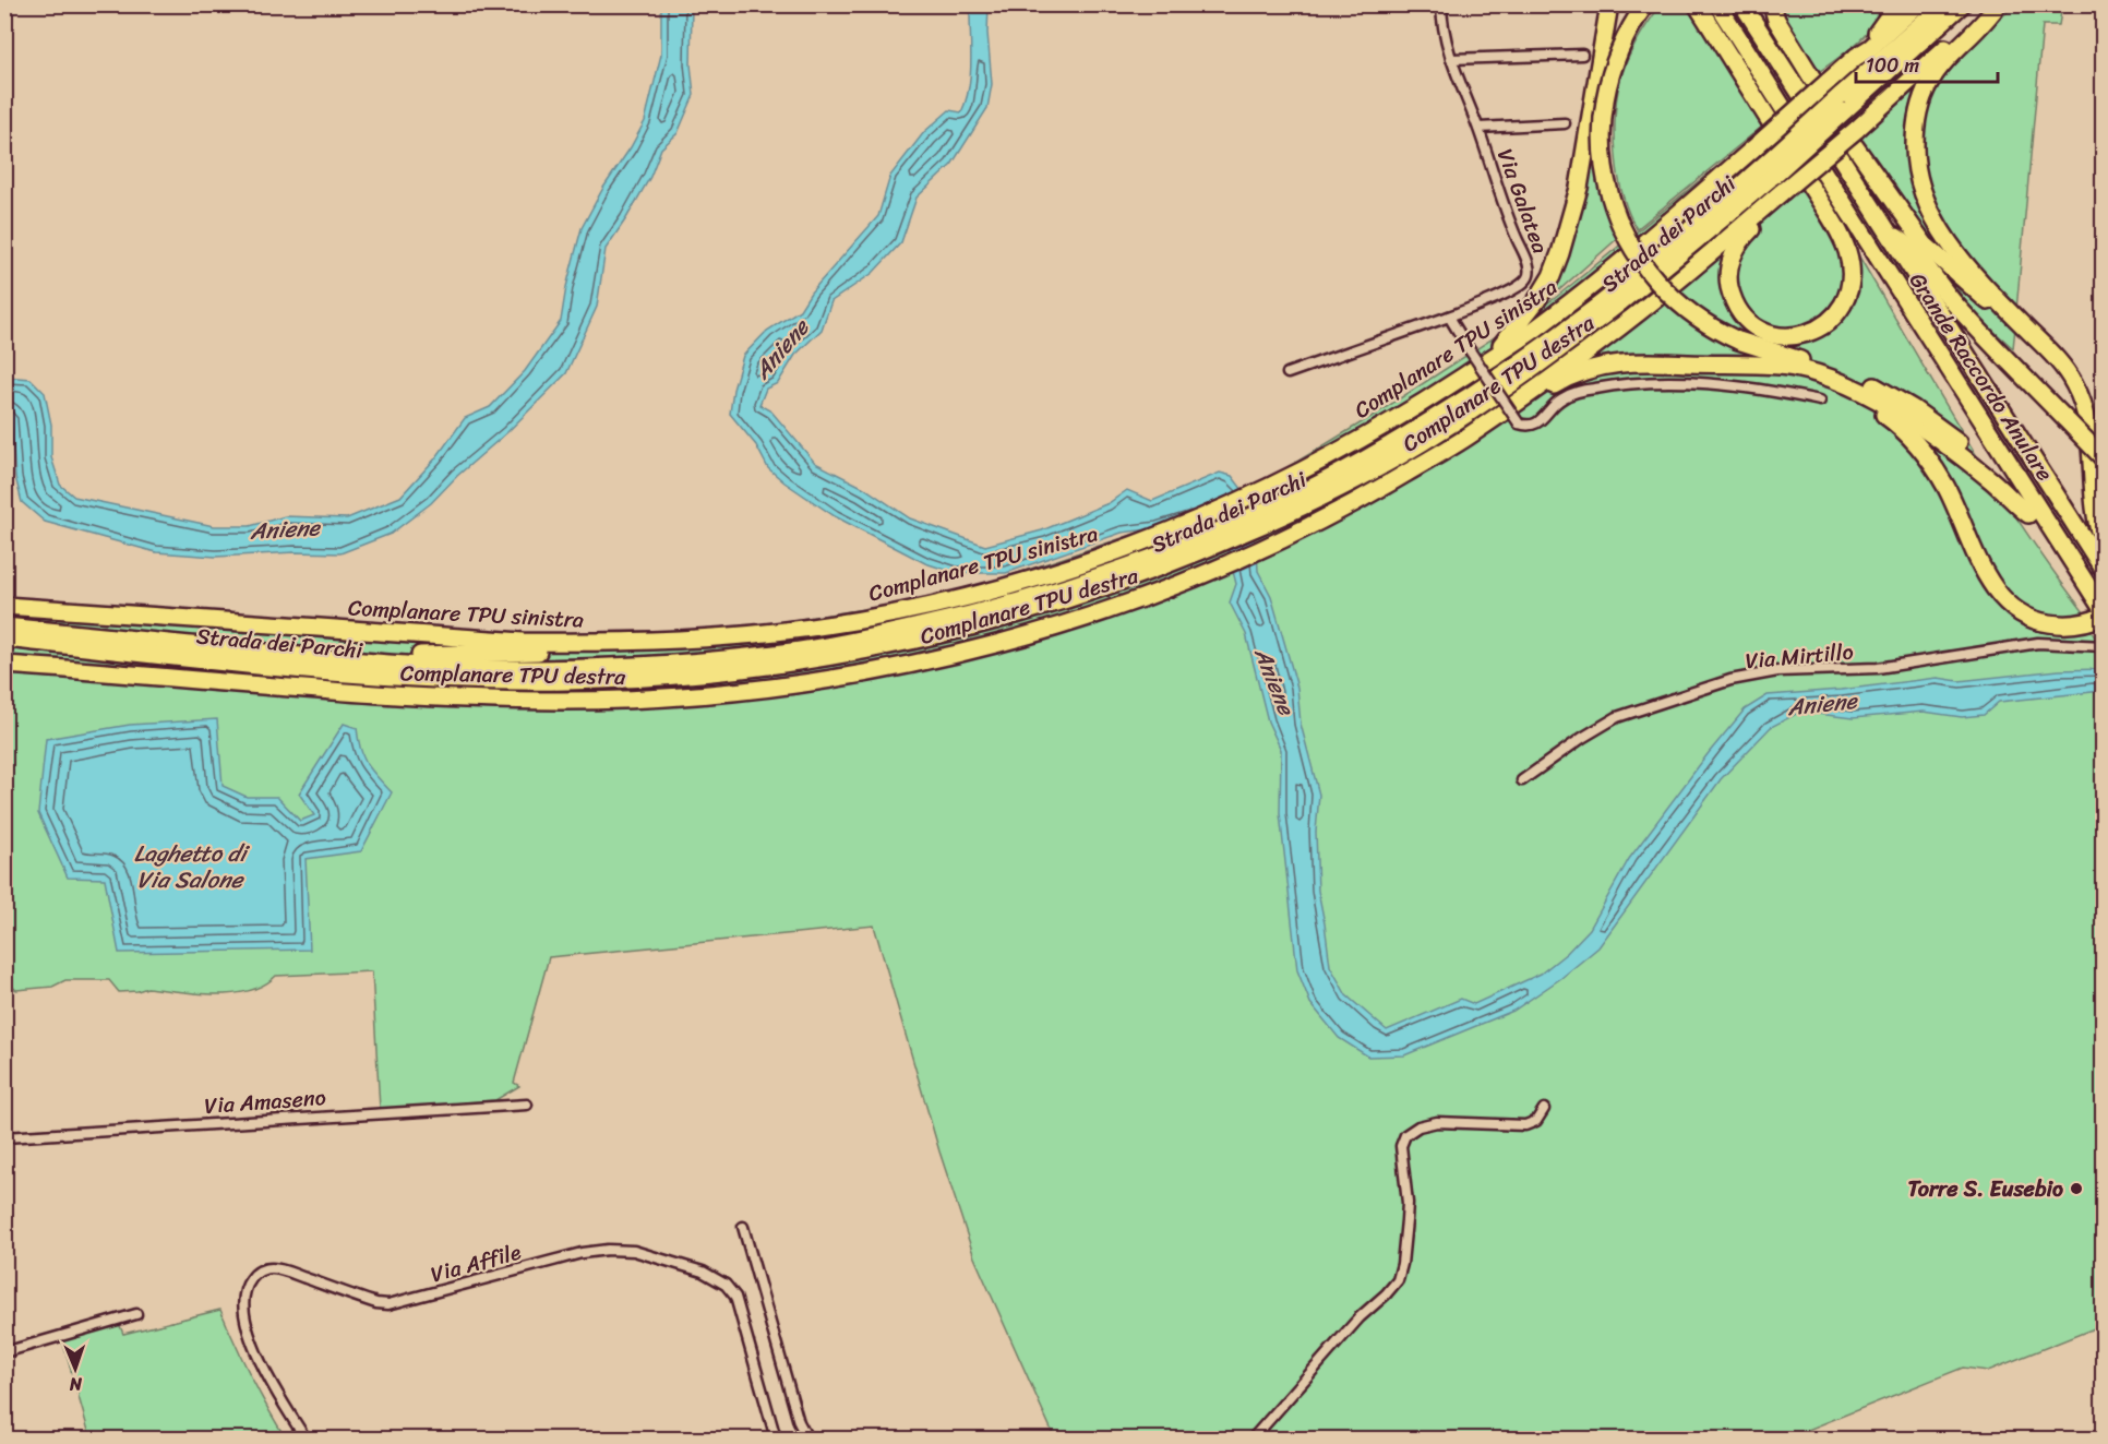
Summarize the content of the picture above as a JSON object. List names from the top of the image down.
{
  "streets": {
    "highway": [
      "Strada dei Parchi",
      "Complanare TPU sinistra",
      "Grande Raccordo Anulare",
      "Complanare TPU destra"
    ],
    "street": [
      "Via Galatea",
      "Via Mirtillo",
      "Via Amaseno",
      "Via Affile"
    ]
  },
  "water": ["Aniene", "Laghetto di Via Salone"],
  "places": ["Torre S. Eusebio"],
  "scale_bar": "100 m",
  "north": "bottom"
}
